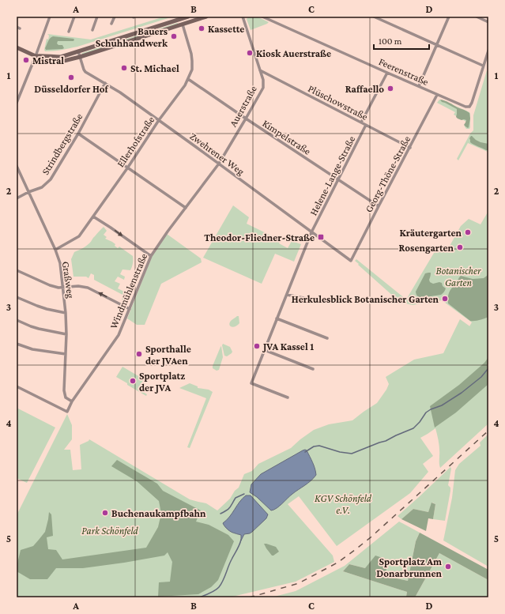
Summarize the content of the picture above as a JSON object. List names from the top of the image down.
{
  "streets": {
    "street": [
      "Feerenstraße",
      "Plüschowstraße",
      "Auerstraße",
      "Kimpelstraße",
      "Ellerhofstraße",
      "Strindbergstraße",
      "Zwehrener Weg",
      "Georg-Thöne-Straße",
      "Helene-Lange-Straße",
      "Graßweg",
      "Windmühlenstraße"
    ]
  },
  "crossings": [
    ["Feerenstraße", "Georg-Thöne-Straße"],
    ["Plüschowstraße", "Auerstraße"],
    ["Plüschowstraße", "Georg-Thöne-Straße"],
    ["Plüschowstraße", "Helene-Lange-Straße"],
    ["Auerstraße", "Kimpelstraße"],
    ["Auerstraße", "Zwehrener Weg"],
    ["Auerstraße", "Windmühlenstraße"],
    ["Kimpelstraße", "Ellerhofstraße"],
    ["Kimpelstraße", "Georg-Thöne-Straße"],
    ["Kimpelstraße", "Helene-Lange-Straße"],
    ["Ellerhofstraße", "Zwehrener Weg"],
    ["Ellerhofstraße", "Graßweg"],
    ["Strindbergstraße", "Zwehrener Weg"],
    ["Strindbergstraße", "Graßweg"],
    ["Zwehrener Weg", "Georg-Thöne-Straße"],
    ["Zwehrener Weg", "Helene-Lange-Straße"],
    ["Zwehrener Weg", "Windmühlenstraße"],
    ["Graßweg", "Windmühlenstraße"]
  ],
  "parks": ["Botanischer Garten", "KGV Schönfeld e.V.", "Park Schönfeld"],
  "places": {
    "other": [
      "Kassette",
      "Bauers Schuhhandwerk",
      "Kiosk Auerstraße",
      "Mistral",
      "St. Michael",
      "Düsseldorfer Hof",
      "Raffaello",
      "Kräutergarten",
      "Rosengarten",
      "Herkulesblick Botanischer Garten",
      "JVA Kassel 1",
      "Sporthalle der JVAen",
      "Sportplatz der JVA",
      "Buchenaukampfbahn",
      "Sportplatz Am Donarbrunnen"
    ],
    "transit": ["Theodor-Fliedner-Straße"]
  },
  "scale_bar": "100 m",
  "grid": {
    "columns": [
      "A",
      "B",
      "C",
      "D"
    ],
    "rows": [
      "1",
      "2",
      "3",
      "4",
      "5"
    ]
  }
}
